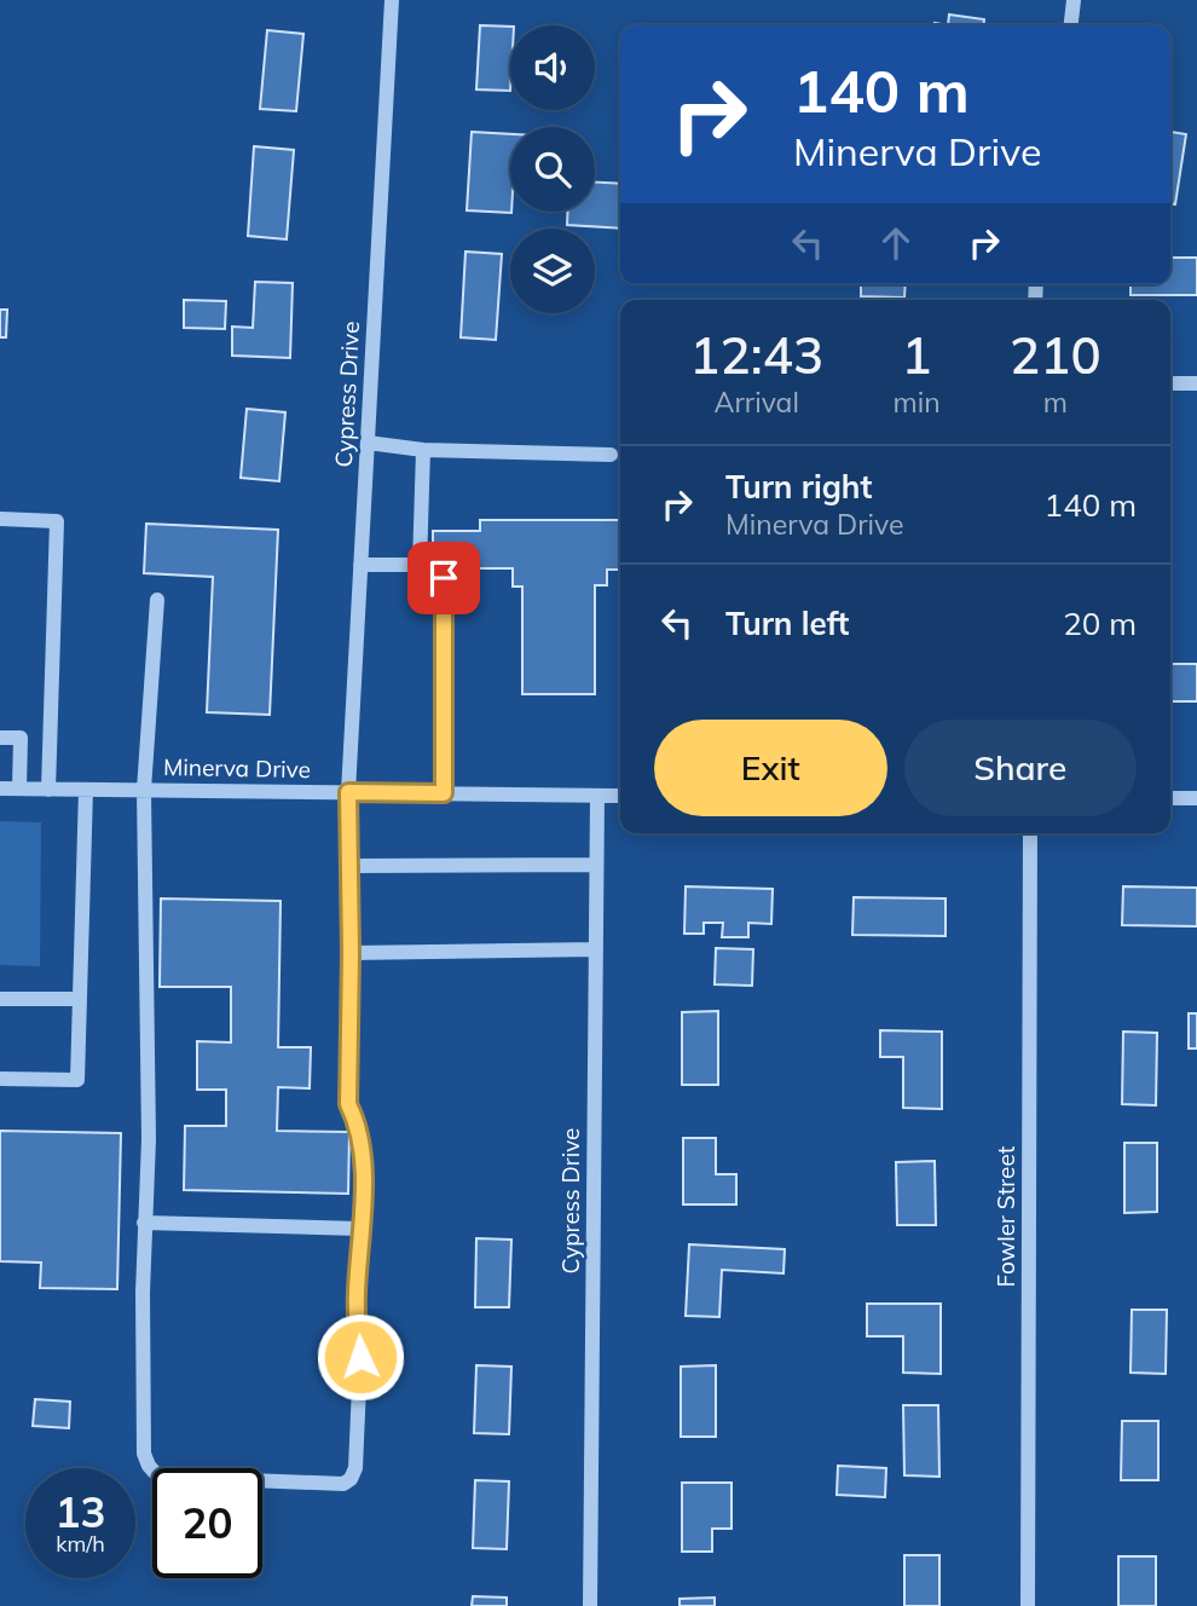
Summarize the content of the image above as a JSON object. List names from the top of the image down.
{
  "streets": {
    "street": ["Cypress Drive", "Minerva Drive", "Fowler Street"]
  },
  "crossings": [
    ["Cypress Drive", "Minerva Drive"]
  ],
  "page": {
    "turn": ["140 m", "Minerva Drive"],
    "eta": [
      "12:43",
      "Arrival",
      "1",
      "min",
      "210",
      "m"
    ],
    "list": [
      {
        "name": "Turn right",
        "note": "Minerva Drive",
        "value": "140 m"
      },
      {
        "name": "Turn left",
        "value": "20 m"
      }
    ],
    "buttons": ["Exit", "Share"],
    "speed": "13 km/h",
    "limit": "20"
  }
}
